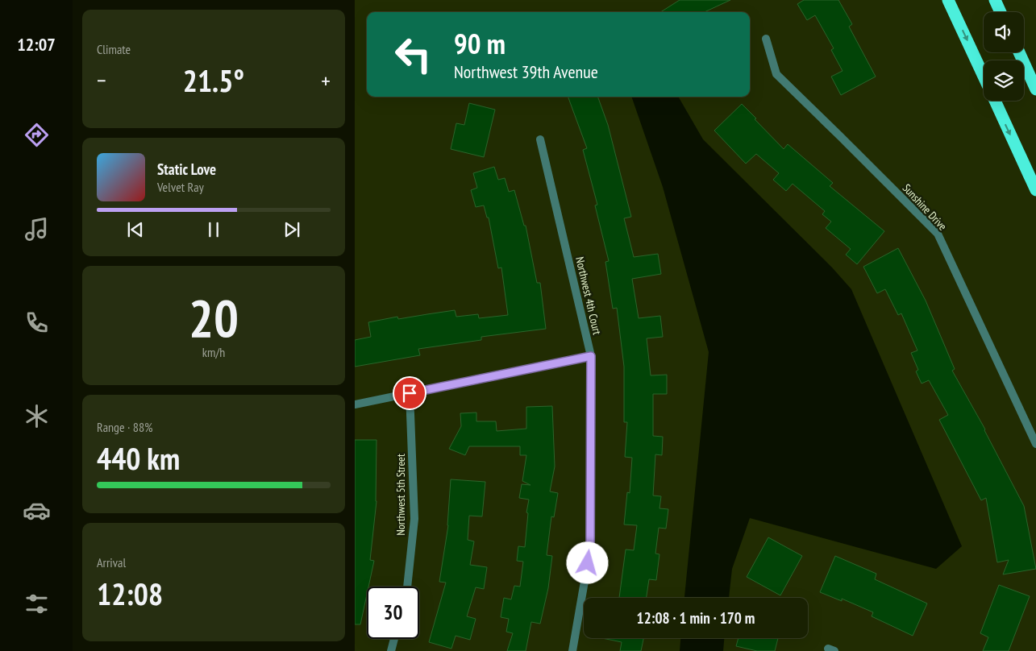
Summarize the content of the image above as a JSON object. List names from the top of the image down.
{
  "streets": {
    "street": ["Sunshine Drive", "Northwest 4th Court", "Northwest 5th Street"]
  },
  "page": {
    "tabs": "12:07",
    "tile": [
      "Climate",
      ["20", "km/h"],
      ["Range · 88%", "440 km"],
      ["Arrival", "12:08"]
    ],
    "turn": ["90 m", "Northwest 39th Avenue"],
    "heat": ["−", "21.5°", "+"],
    "song": ["Static Love", "Velvet Ray"],
    "limit": "30",
    "trip": "12:08 · 1 min · 170 m"
  }
}
